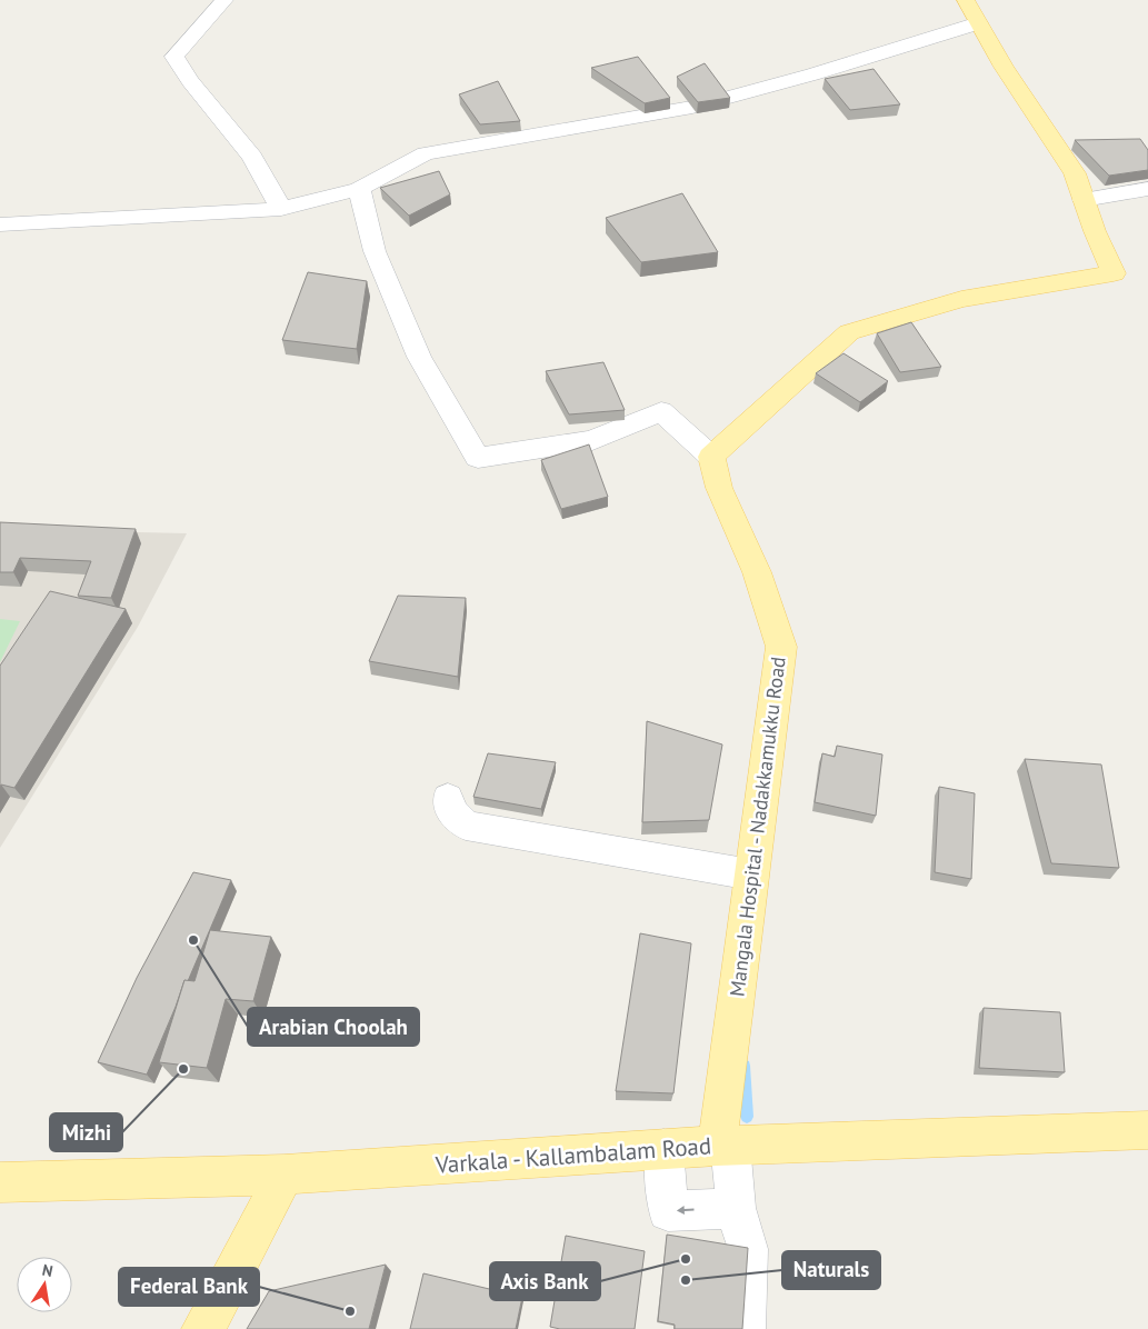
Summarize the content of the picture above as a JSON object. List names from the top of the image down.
{
  "streets": {
    "main road": ["Mangala Hospital - Nadakkamukku Road", "Varkala - Kallambalam Road"]
  },
  "crossings": [
    ["Mangala Hospital - Nadakkamukku Road", "Varkala - Kallambalam Road"]
  ],
  "places": [
    "Arabian Choolah",
    "Mizhi",
    "Axis Bank",
    "Naturals",
    "Federal Bank"
  ],
  "north": "top"
}
